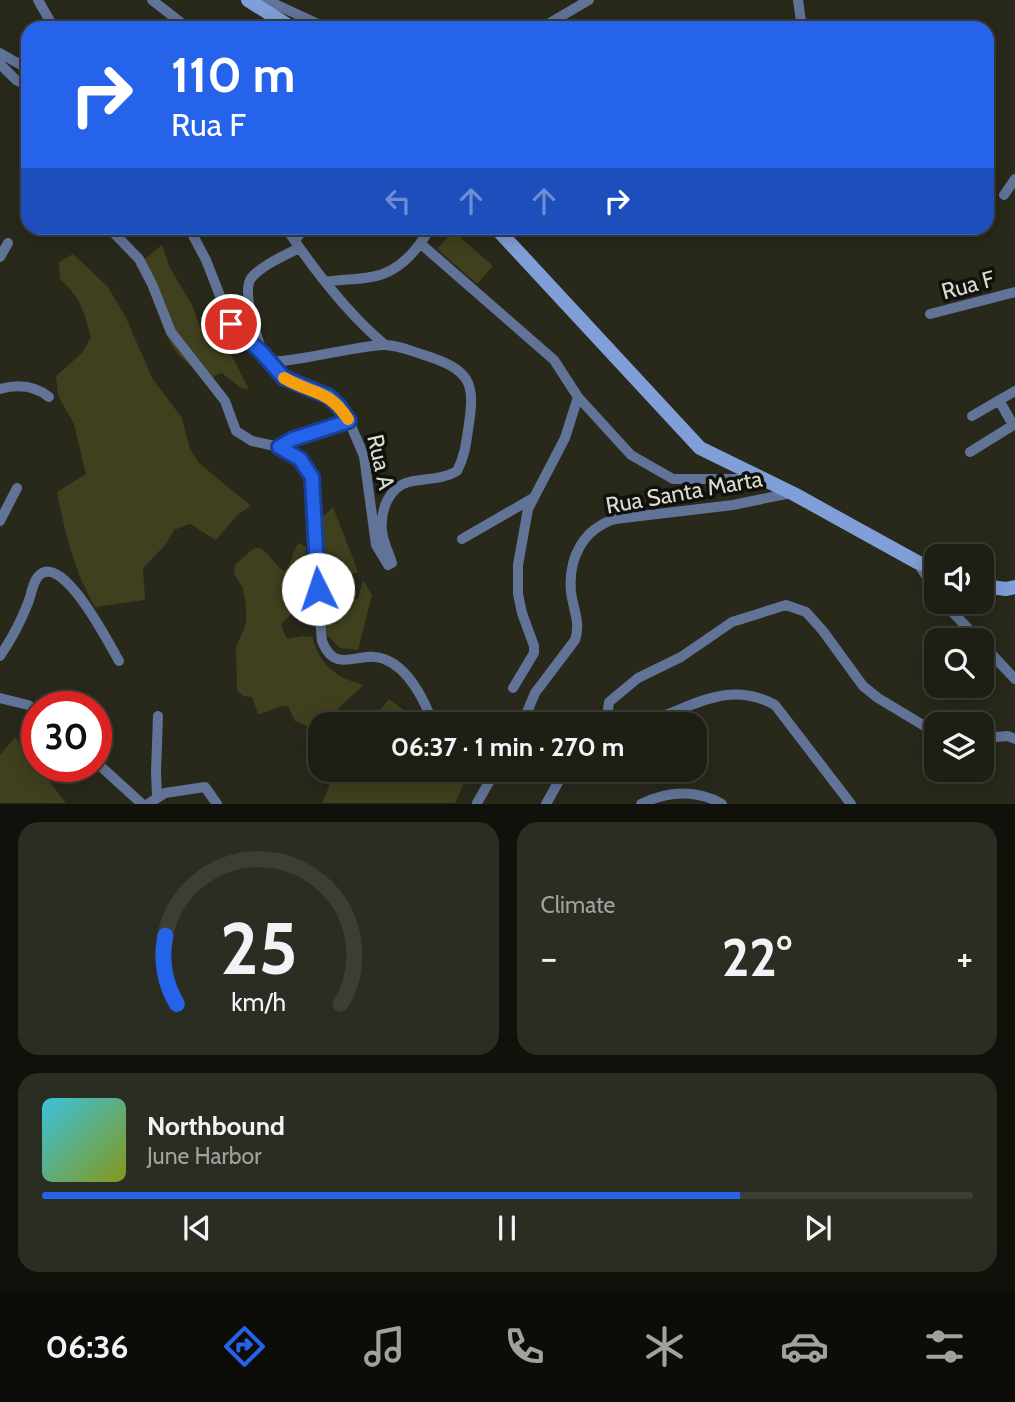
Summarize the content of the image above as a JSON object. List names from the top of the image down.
{
  "streets": {
    "street": ["Rua F", "Rua A", "Rua Santa Marta"]
  },
  "page": {
    "turn": ["110 m", "Rua F"],
    "limit": "30",
    "trip": "06:37 · 1 min · 270 m",
    "tile": "Climate",
    "heat": ["−", "22°", "+"],
    "song": ["Northbound", "June Harbor"],
    "tabs": "06:36",
    "gauge": ["25", "km/h"]
  }
}
